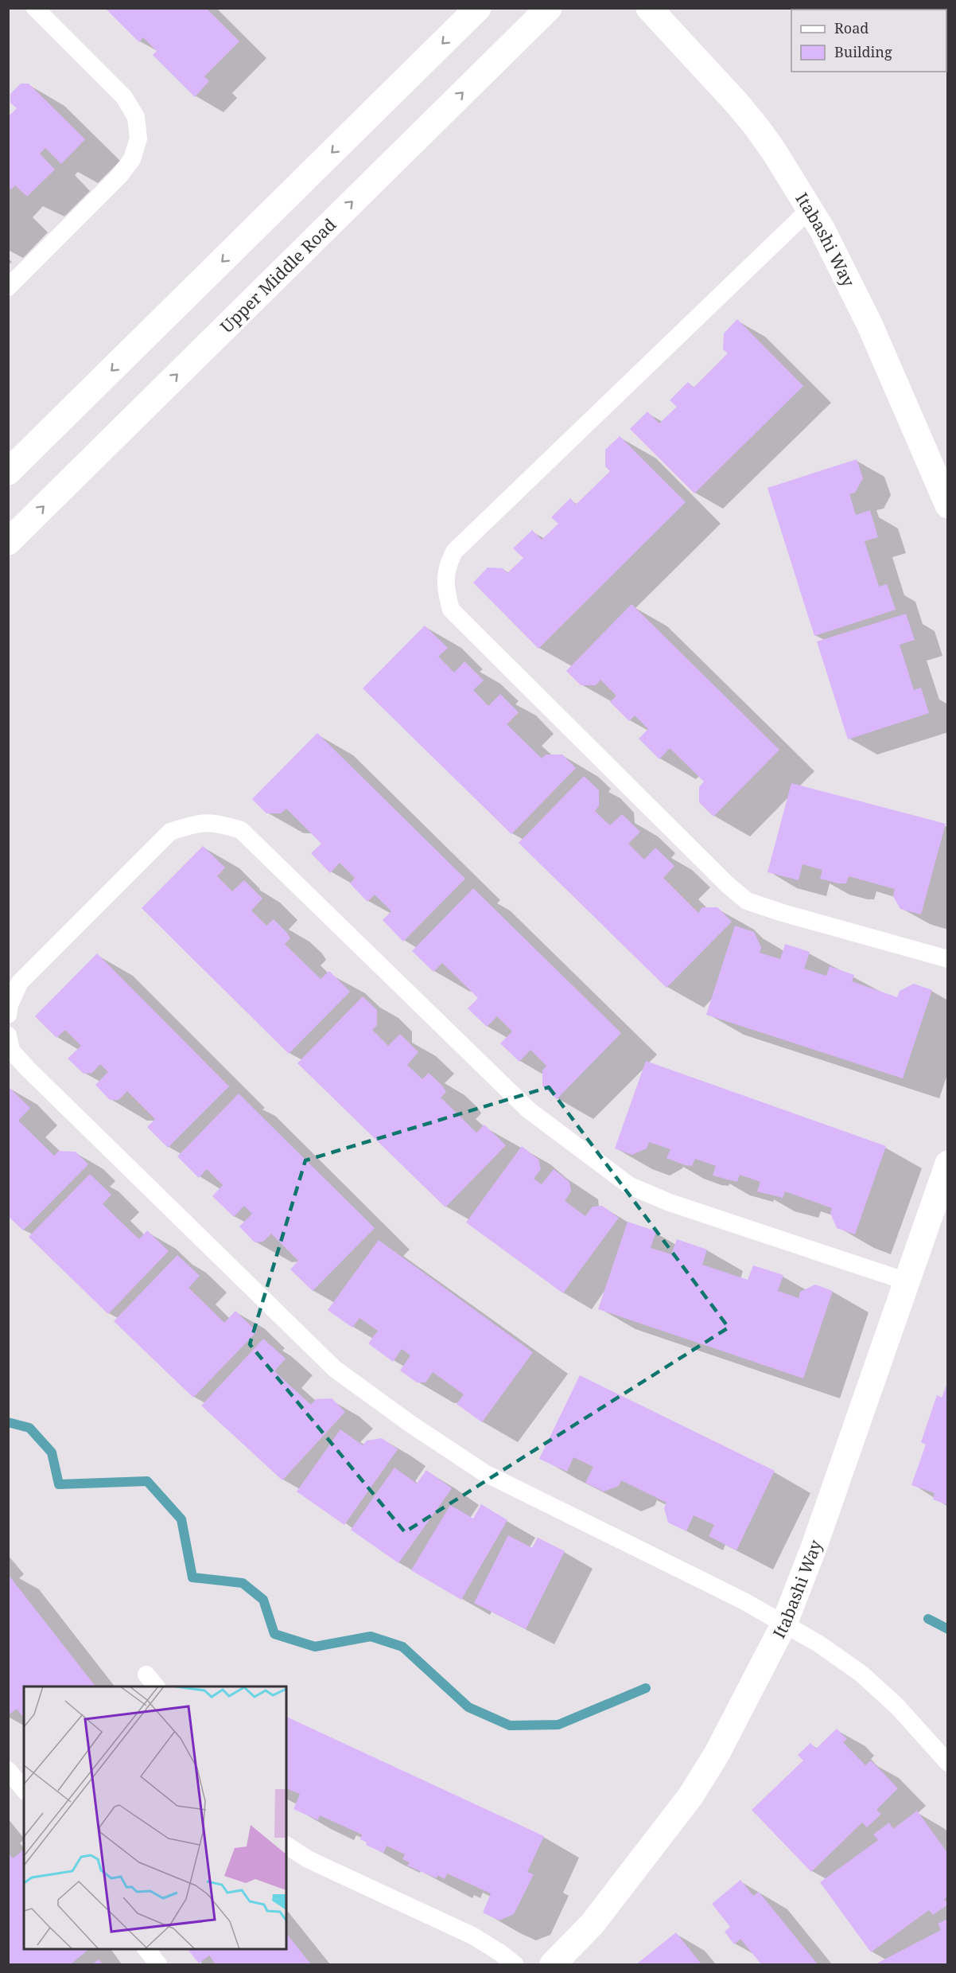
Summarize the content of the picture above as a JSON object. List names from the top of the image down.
{
  "streets": {
    "street": ["Itabashi Way", "Upper Middle Road"]
  },
  "legend": ["Road", "Building"]
}
